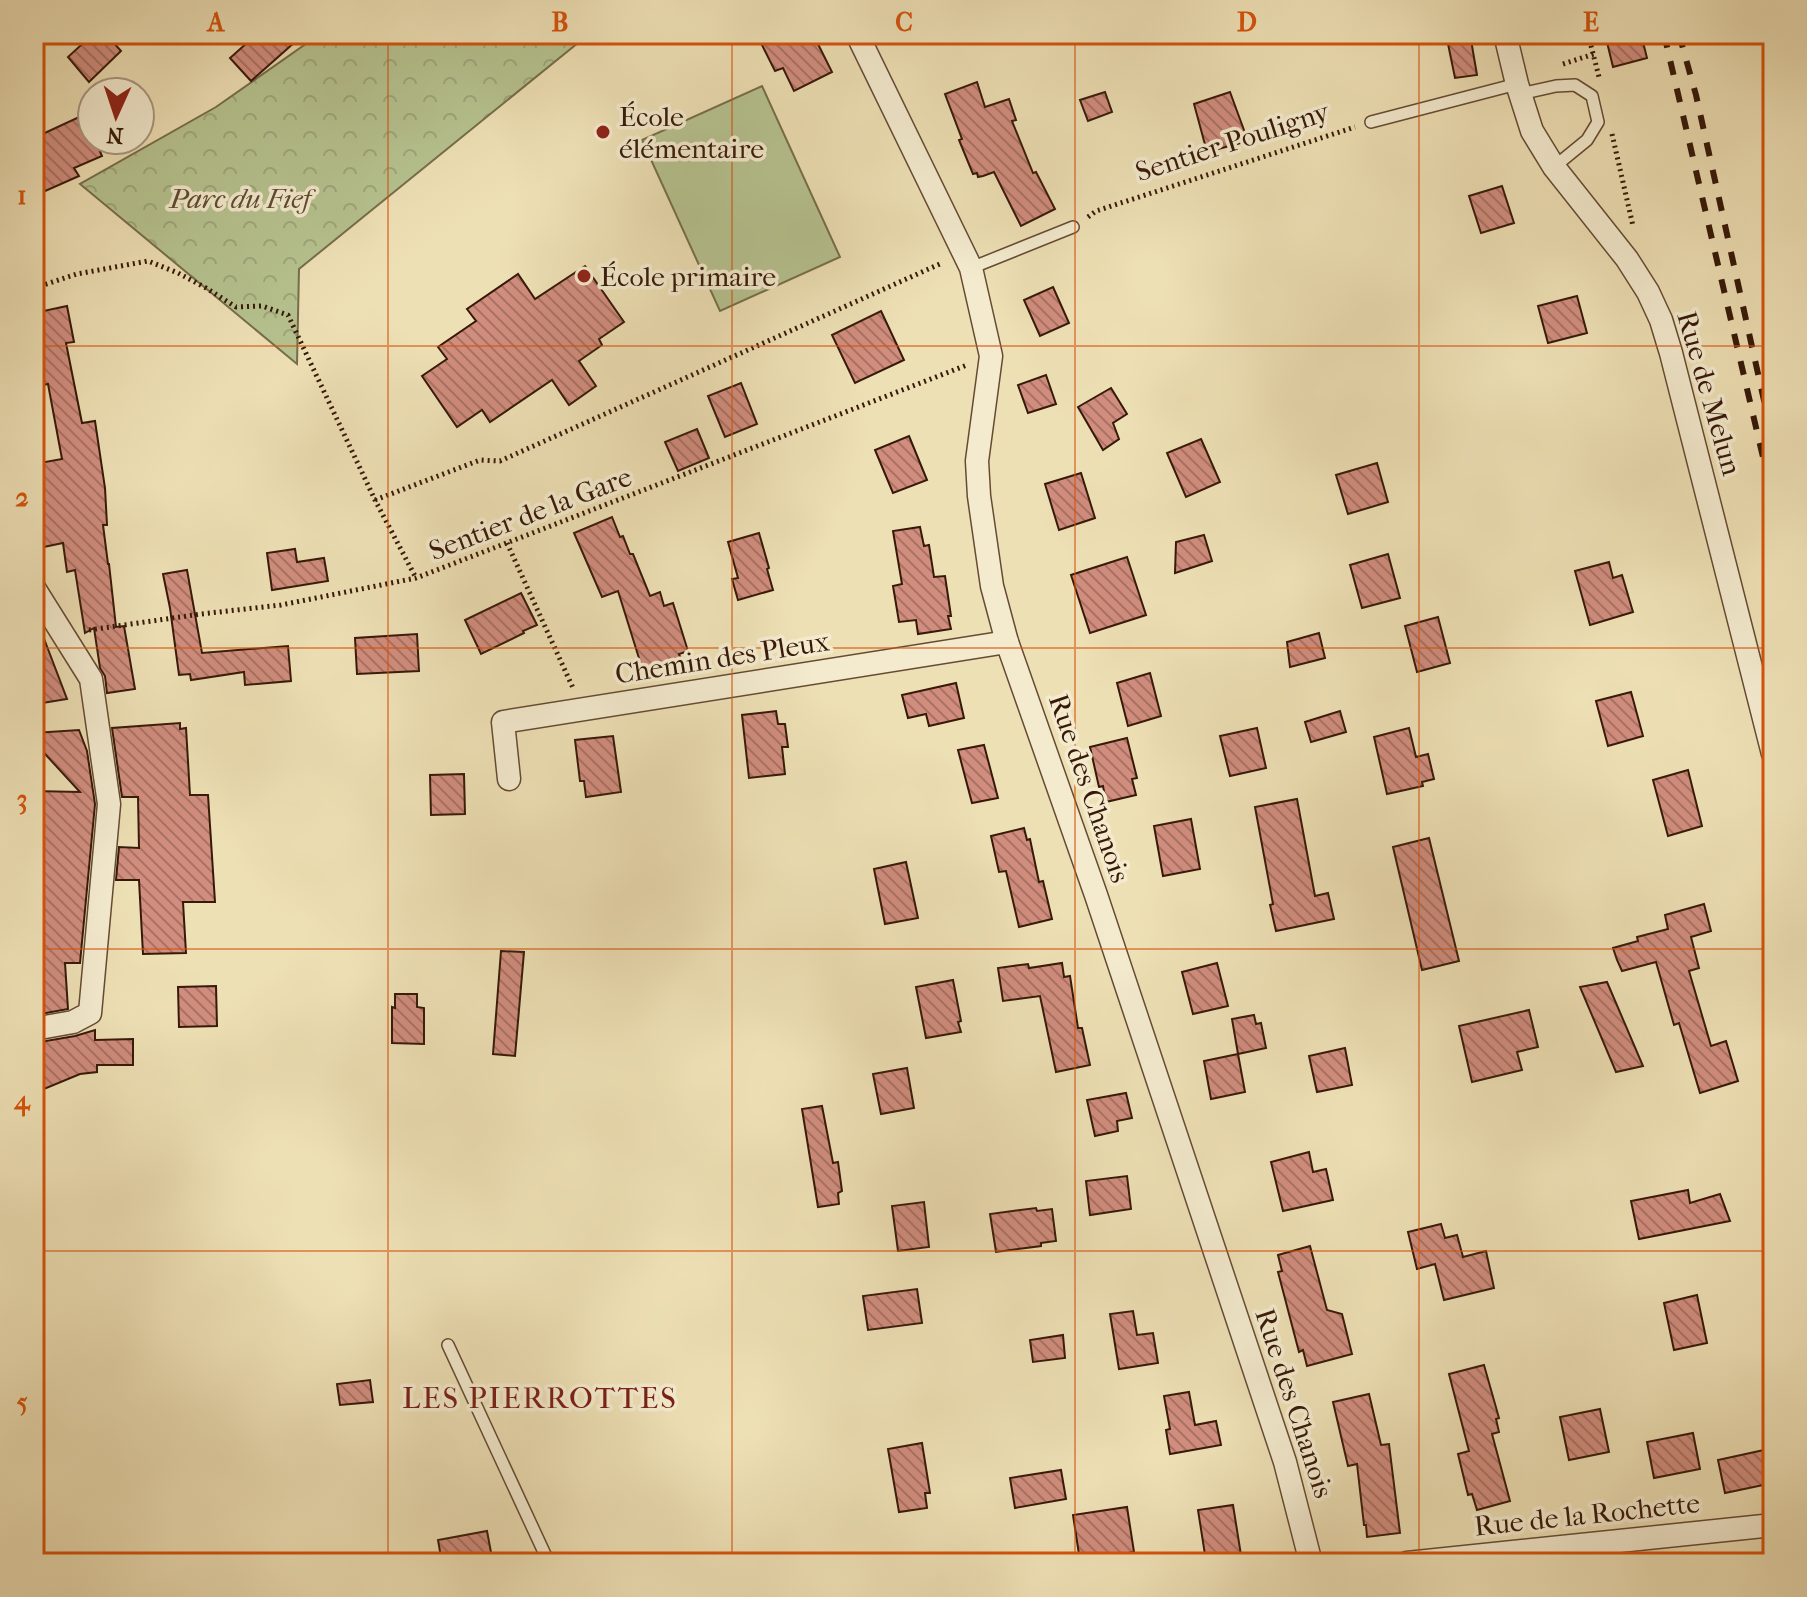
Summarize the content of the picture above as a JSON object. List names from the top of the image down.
{
  "streets": {
    "street": [
      "Rue de Melun",
      "Chemin des Pleux",
      "Rue des Chanois",
      "Rue de la Rochette"
    ],
    "lane": ["Sentier Pouligny"],
    "path": ["Sentier de la Gare"]
  },
  "crossings": [
    ["Sentier Pouligny", "Rue de Melun"],
    ["Sentier de la Gare", "Rue des Chanois"],
    ["Chemin des Pleux", "Rue des Chanois"]
  ],
  "districts": ["LES PIERROTTES"],
  "parks": ["Parc du Fief"],
  "places": ["École élémentaire", "École primaire"],
  "north": "bottom",
  "grid": {
    "columns": [
      "A",
      "B",
      "C",
      "D",
      "E"
    ],
    "rows": [
      "1",
      "2",
      "3",
      "4",
      "5"
    ]
  }
}
